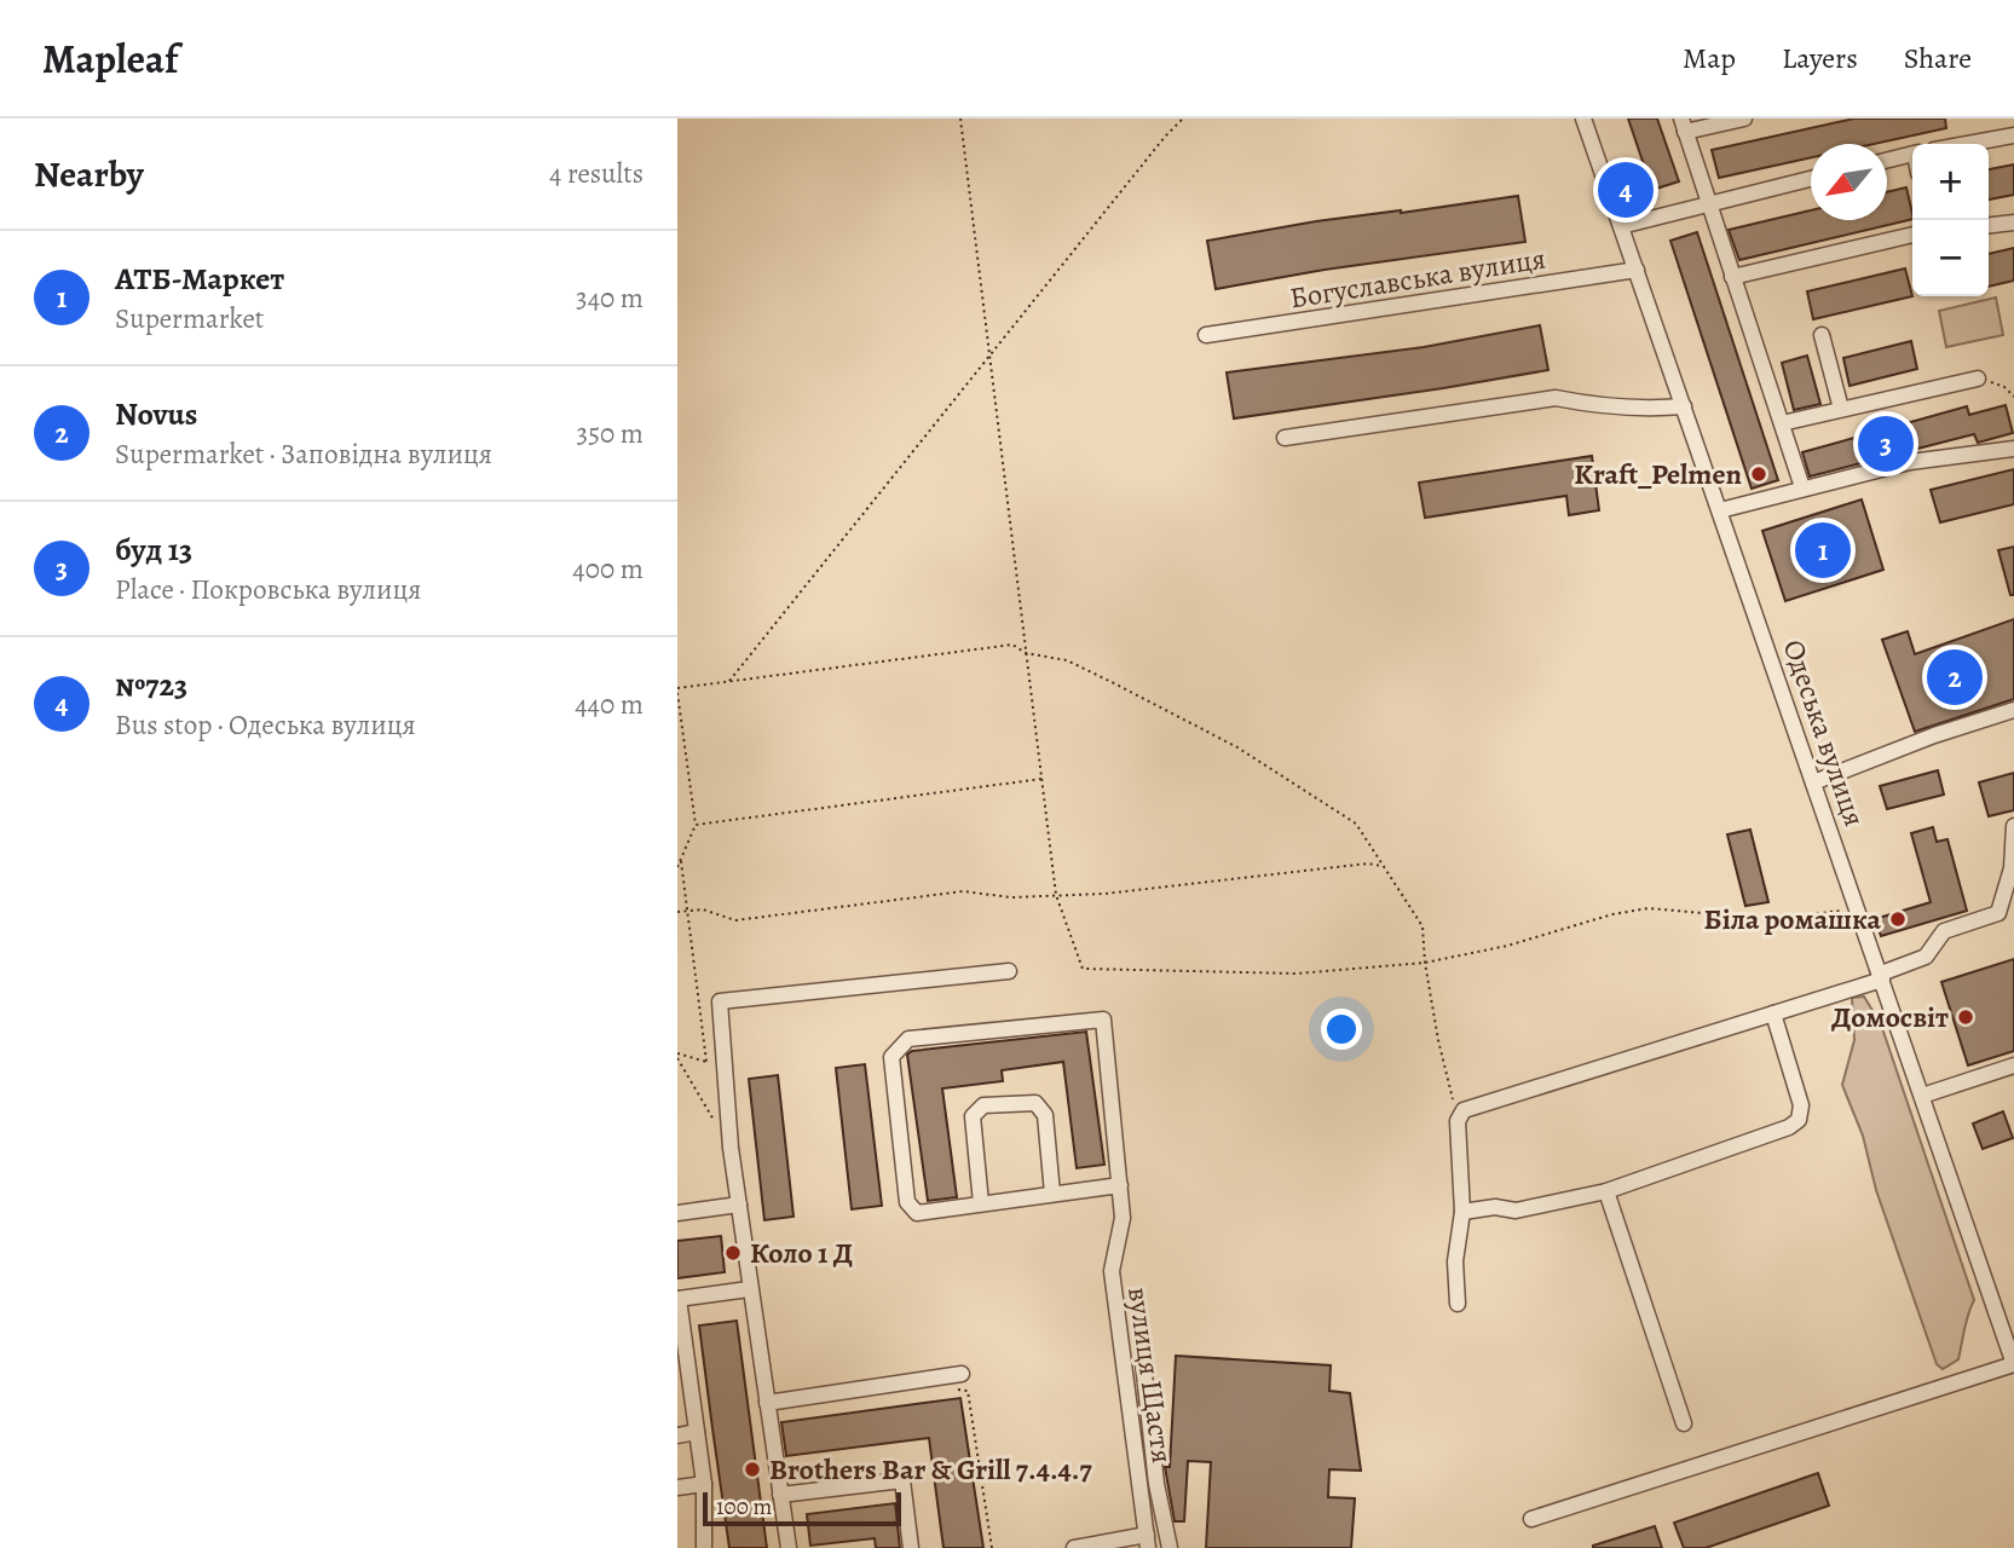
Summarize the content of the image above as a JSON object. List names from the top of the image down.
{
  "streets": {
    "street": ["Богуславська вулиця", "Одеська вулиця", "вулиця Щастя"]
  },
  "crossings": [
    ["Богуславська вулиця", "Одеська вулиця"]
  ],
  "places": [
    "Kraft_Pelmen",
    "Біла ромашка",
    "Домосвіт",
    "Коло 1 Д",
    "Brothers Bar & Grill 7.4.4.7"
  ],
  "scale_bar": "100 m",
  "north": "bottom left",
  "page": {
    "header": "Mapleaf",
    "nav": ["Map", "Layers", "Share"],
    "heading": ["Nearby", "4 results"],
    "map_buttons": ["+", "−"],
    "pins": [
      "4",
      "3",
      "1",
      "2"
    ],
    "list": [
      {
        "mark": "1",
        "name": "АТБ-Маркет",
        "note": "Supermarket",
        "value": "340 m"
      },
      {
        "mark": "2",
        "name": "Novus",
        "note": "Supermarket · Заповідна вулиця",
        "value": "350 m"
      },
      {
        "mark": "3",
        "name": "буд 13",
        "note": "Place · Покровська вулиця",
        "value": "400 m"
      },
      {
        "mark": "4",
        "name": "№723",
        "note": "Bus stop · Одеська вулиця",
        "value": "440 m"
      }
    ],
    "scale": "100 m"
  }
}
